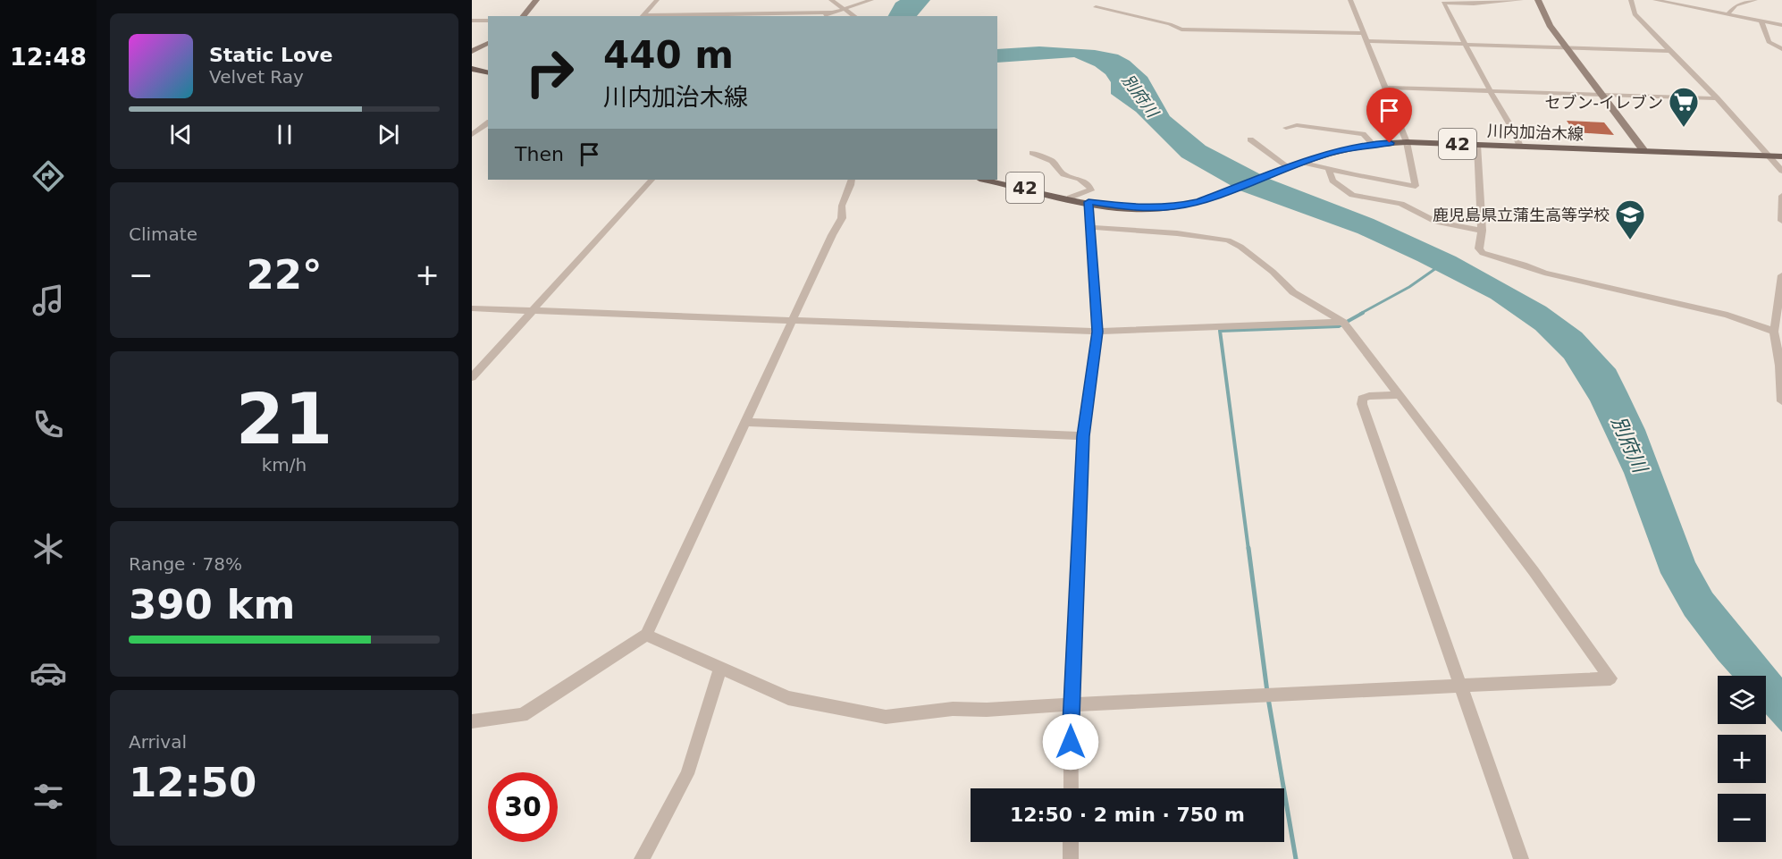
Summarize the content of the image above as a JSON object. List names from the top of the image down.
{
  "streets": {
    "main road": ["川内加治木線", "42"]
  },
  "water": ["別府川"],
  "places": {
    "supermarket": ["セブン-イレブン"],
    "school or university": ["鹿児島県立蒲生高等学校"]
  },
  "page": {
    "tabs": "12:48",
    "turn": ["440 m", "川内加治木線"],
    "song": ["Static Love", "Velvet Ray"],
    "then": "Then",
    "tile": [
      "Climate",
      ["21", "km/h"],
      ["Range · 78%", "390 km"],
      ["Arrival", "12:50"]
    ],
    "heat": ["−", "22°", "+"],
    "map_buttons": ["+", "−"],
    "limit": "30",
    "trip": "12:50 · 2 min · 750 m"
  }
}
